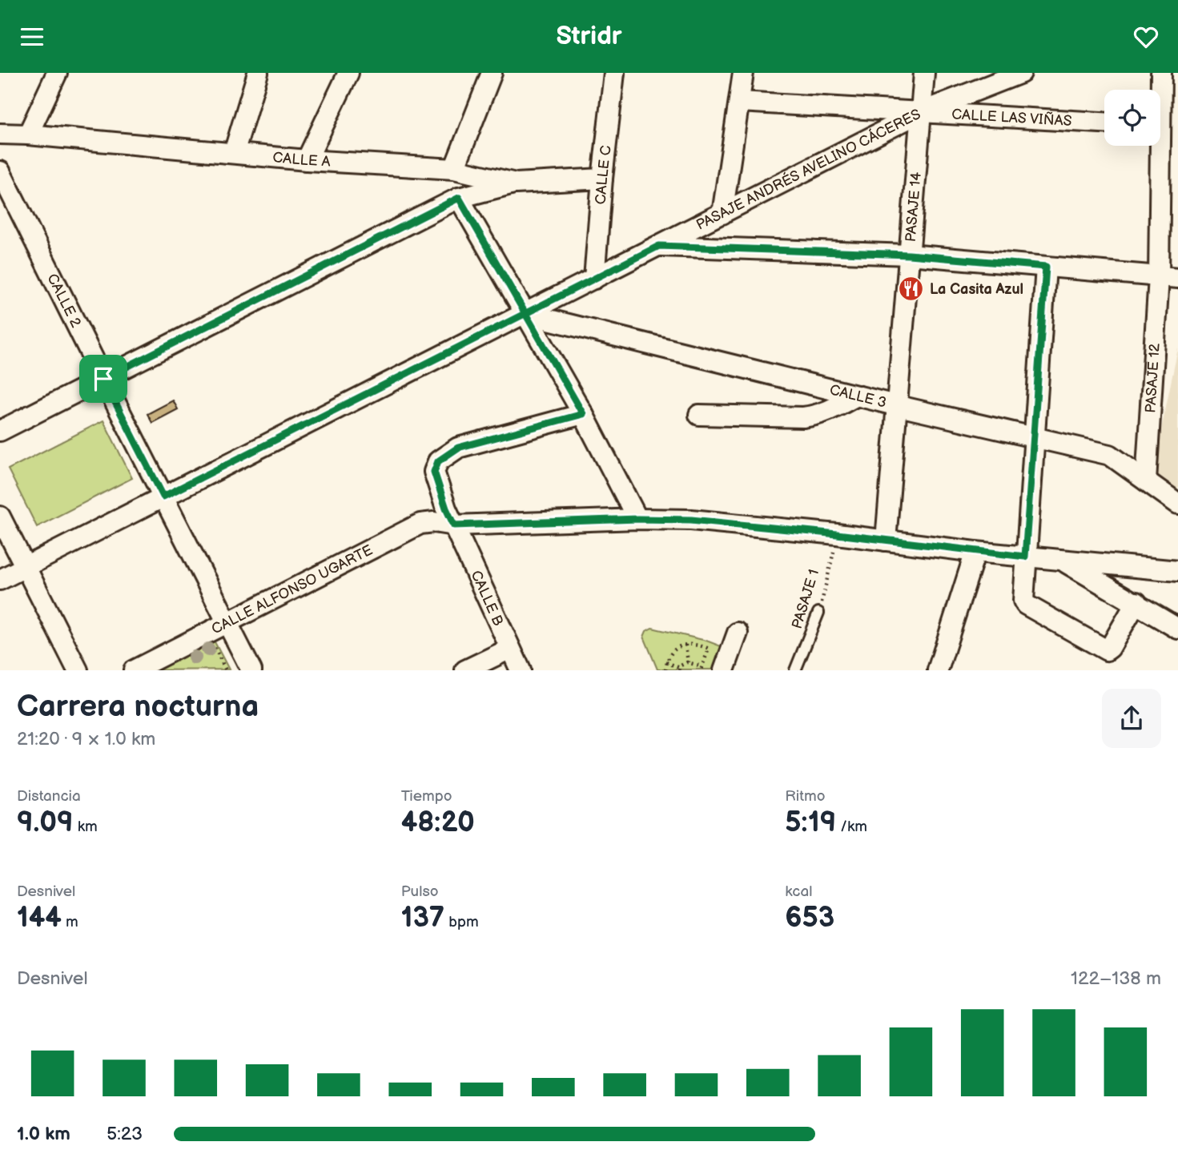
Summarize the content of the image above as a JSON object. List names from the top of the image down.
{
  "streets": {
    "street": [
      "CALLE LAS VIÑAS",
      "CALLE A",
      "PASAJE ANDRÉS AVELINO CÁCERES",
      "CALLE C",
      "PASAJE 14",
      "CALLE 2",
      "PASAJE 12",
      "CALLE 3",
      "CALLE ALFONSO UGARTE",
      "CALLE B"
    ],
    "lane": ["PASAJE 1"]
  },
  "crossings": [
    ["CALLE LAS VIÑAS", "PASAJE ANDRÉS AVELINO CÁCERES"],
    ["CALLE LAS VIÑAS", "PASAJE 14"],
    ["CALLE A", "CALLE C"],
    ["PASAJE ANDRÉS AVELINO CÁCERES", "CALLE C"],
    ["PASAJE ANDRÉS AVELINO CÁCERES", "PASAJE 14"],
    ["PASAJE ANDRÉS AVELINO CÁCERES", "CALLE 2"],
    ["PASAJE ANDRÉS AVELINO CÁCERES", "CALLE 3"],
    ["PASAJE 14", "CALLE 3"],
    ["PASAJE 14", "CALLE ALFONSO UGARTE"],
    ["CALLE 2", "CALLE ALFONSO UGARTE"],
    ["PASAJE 12", "CALLE 3"],
    ["CALLE ALFONSO UGARTE", "CALLE B"],
    ["CALLE ALFONSO UGARTE", "PASAJE 1"]
  ],
  "places": {
    "restaurant": ["La Casita Azul"]
  },
  "page": {
    "header": "Stridr",
    "heading": ["Carrera nocturna", "21:20 · 9 × 1.0 km"],
    "stats": [
      ["Distancia", "9.09 km"],
      ["Tiempo", "48:20"],
      ["Ritmo", "5:19 /km"],
      ["Desnivel", "144 m"],
      ["Pulso", "137 bpm"],
      ["kcal", "653"]
    ],
    "chart": ["Desnivel", "122–138 m"],
    "list": [
      {
        "name": "1.0 km",
        "note": "5:23"
      }
    ]
  }
}
